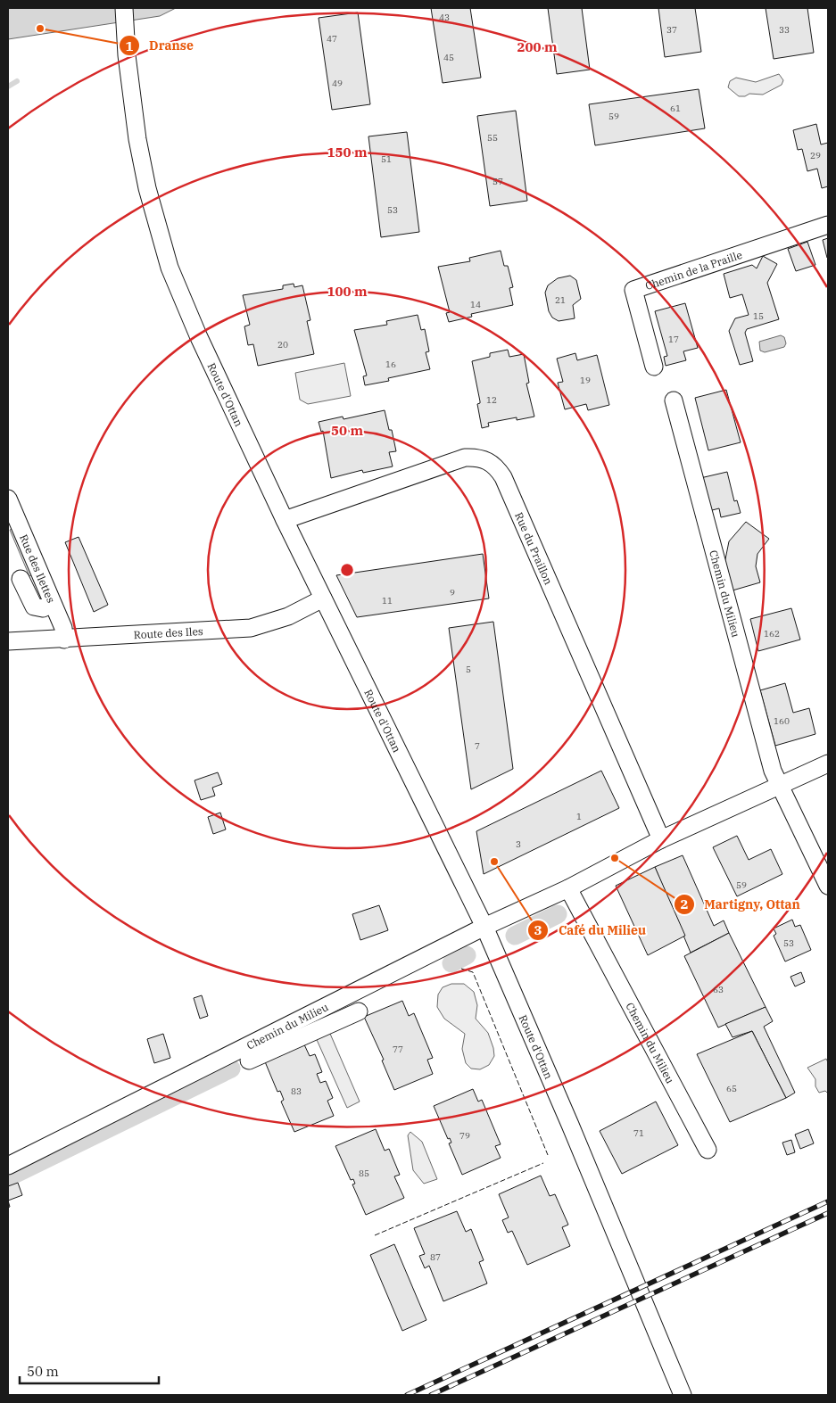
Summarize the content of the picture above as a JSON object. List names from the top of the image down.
{
  "streets": {
    "street": [
      "Chemin de la Praille",
      "Route d'Ottan",
      "Rue du Praillon",
      "Rue des Ilettes",
      "Chemin du Milieu",
      "Route des Iles"
    ]
  },
  "crossings": [
    ["Route d'Ottan", "Rue du Praillon"],
    ["Route d'Ottan", "Chemin du Milieu"],
    ["Route d'Ottan", "Route des Iles"],
    ["Rue du Praillon", "Chemin du Milieu"],
    ["Rue des Ilettes", "Route des Iles"]
  ],
  "places": ["Dranse", "Martigny, Ottan", "Café du Milieu"],
  "house_numbers": [
    "43",
    "37",
    "33",
    "47",
    "45",
    "49",
    "61",
    "59",
    "55",
    "29",
    "51",
    "57",
    "53",
    "21",
    "14",
    "15",
    "17",
    "20",
    "16",
    "19",
    "12",
    "9",
    "11",
    "162",
    "5",
    "160",
    "7",
    "1",
    "3",
    "59",
    "53",
    "63",
    "77",
    "65",
    "83",
    "71",
    "79",
    "85",
    "87"
  ],
  "scale_bar": "50 m",
  "rings": [
    "200 m",
    "150 m",
    "100 m",
    "50 m"
  ]
}
